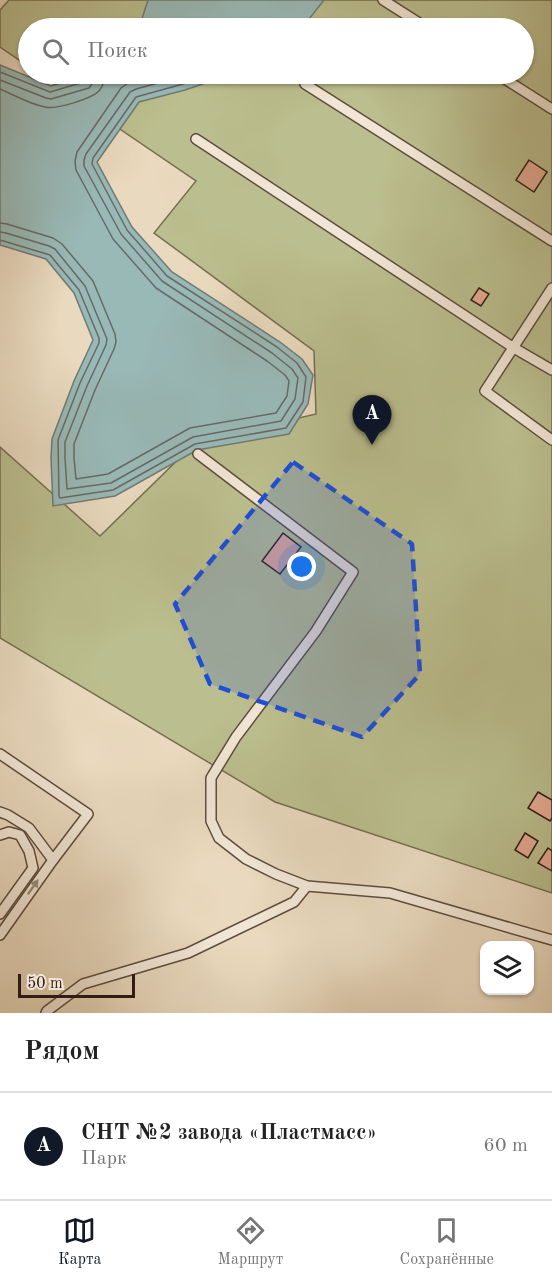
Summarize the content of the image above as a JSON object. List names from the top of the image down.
{
  "scale_bar": "50 m",
  "page": {
    "search": "Поиск",
    "pins": "A",
    "scale": "50 m",
    "heading": "Рядом",
    "list": [
      {
        "mark": "A",
        "name": "СНТ №2 завода «Пластмасс»",
        "note": "Парк",
        "value": "60 m"
      }
    ],
    "nav": ["Карта", "Маршрут", "Сохранённые"]
  }
}
